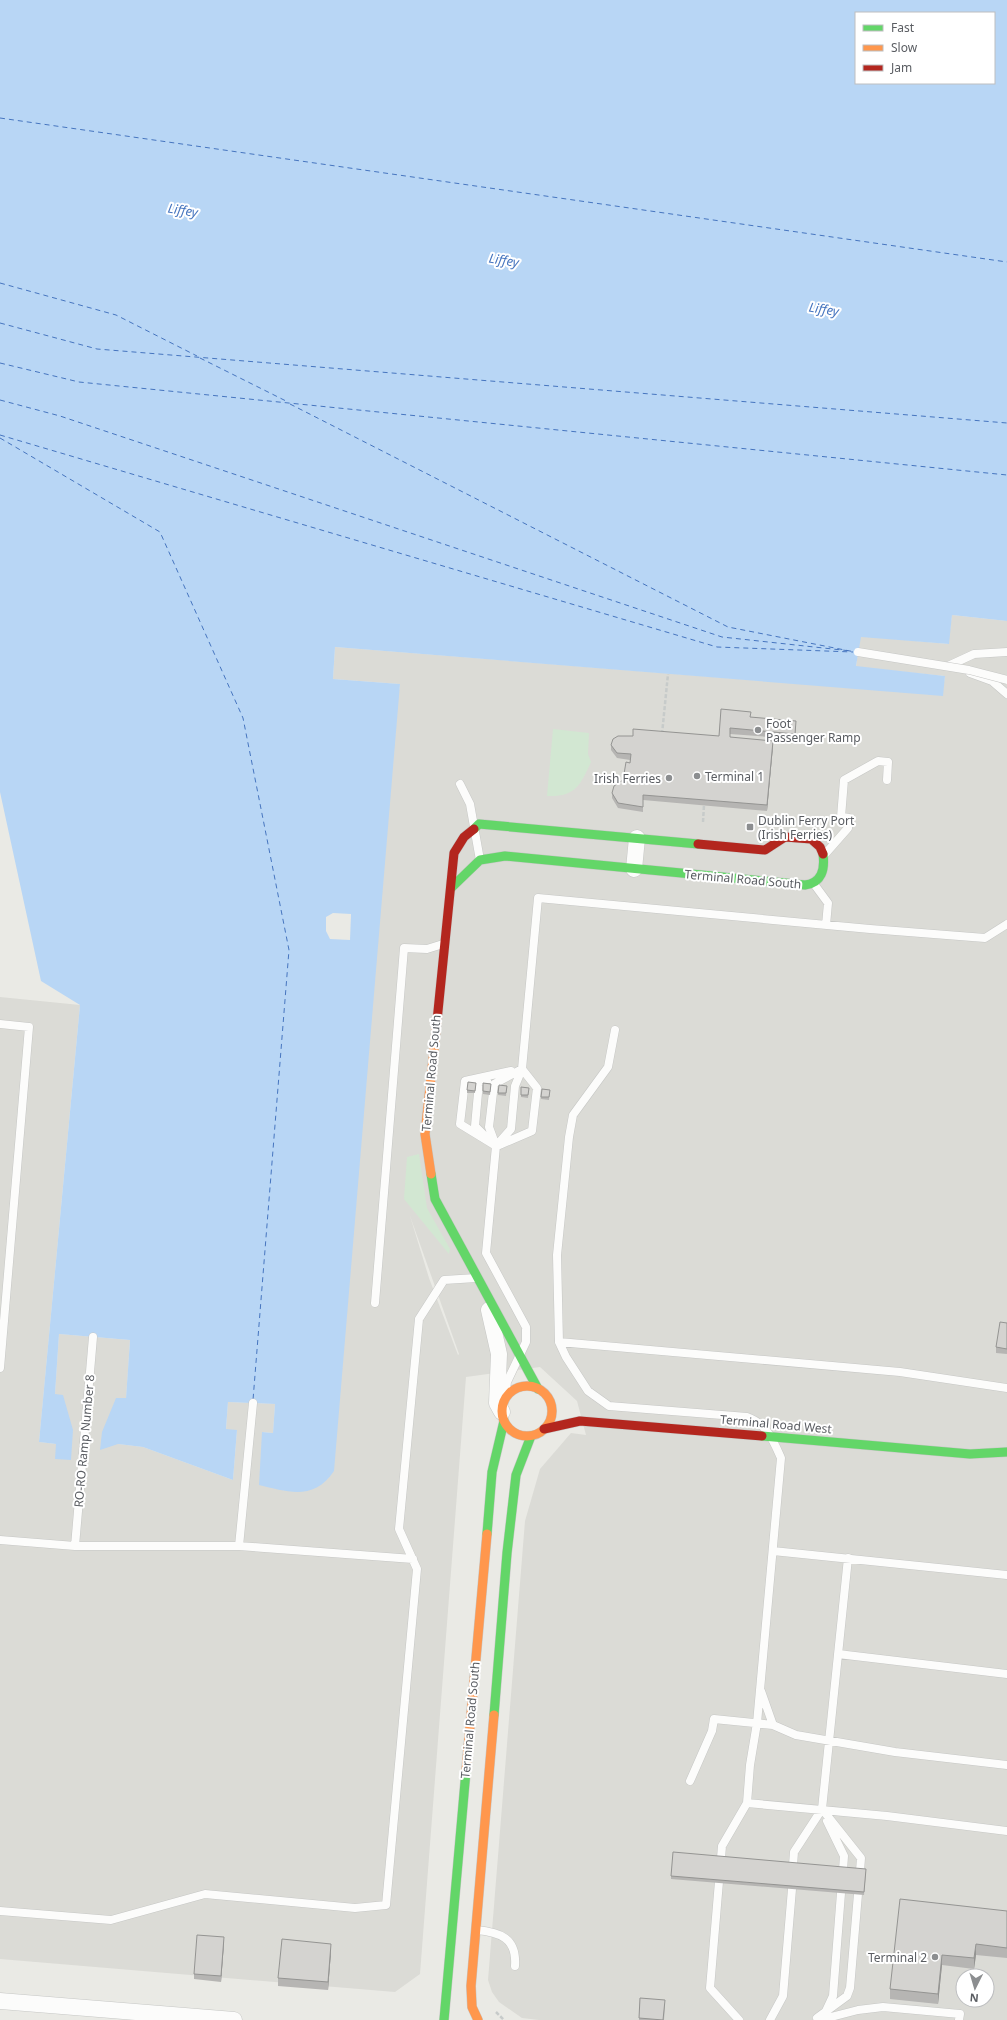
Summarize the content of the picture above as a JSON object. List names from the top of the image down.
{
  "streets": {
    "street": ["Terminal Road South", "Terminal Road West"],
    "lane": ["RO-RO Ramp Number 8"]
  },
  "crossings": [
    ["Terminal Road South", "Terminal Road West"]
  ],
  "water": ["Liffey"],
  "places": {
    "other": [
      "Foot Passenger Ramp",
      "Terminal 1",
      "Irish Ferries",
      "Terminal 2"
    ],
    "transit": ["Dublin Ferry Port (Irish Ferries)"]
  },
  "legend": ["Fast", "Slow", "Jam"],
  "north": "bottom"
}
